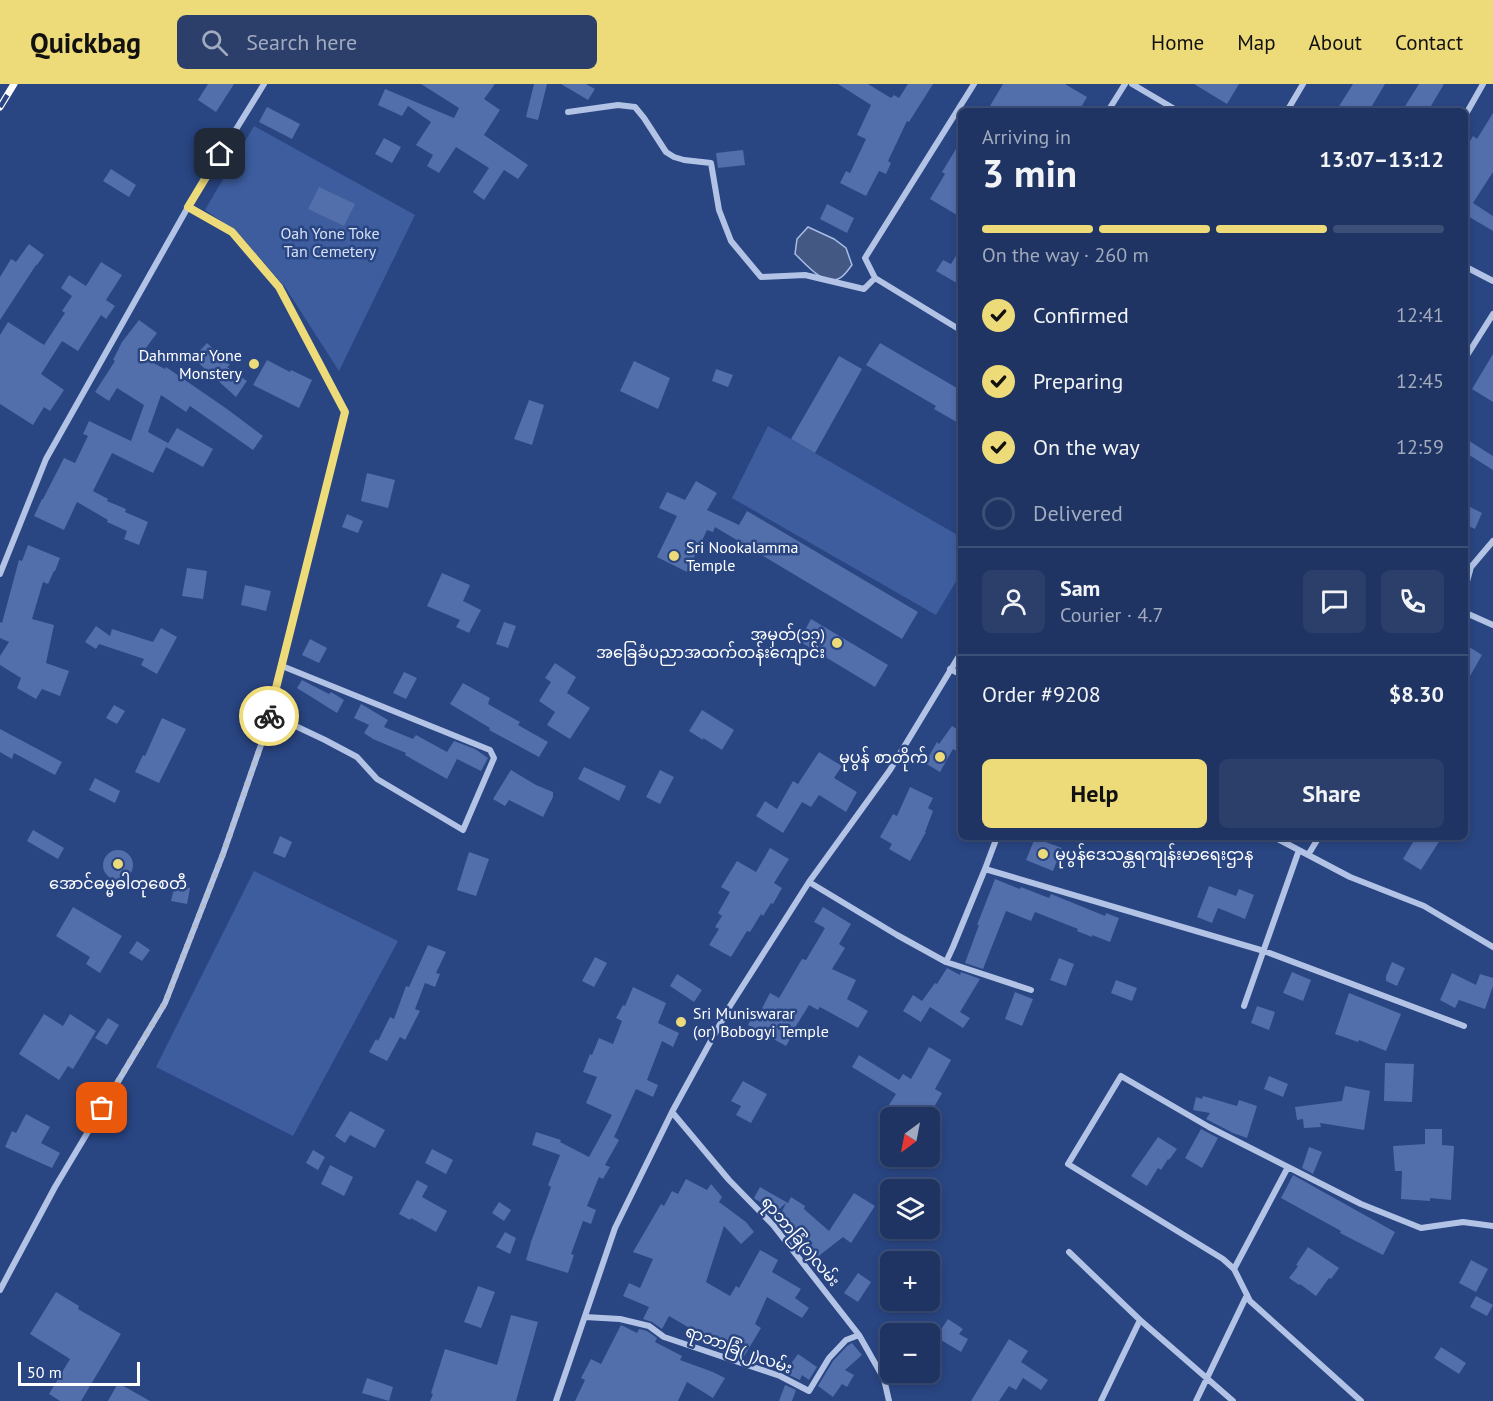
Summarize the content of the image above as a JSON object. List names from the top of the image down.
{
  "streets": {
    "street": ["ရာဘာခြံ(၁)လမ်း", "ရာဘာခြံ(၂)လမ်း"]
  },
  "crossings": [
    ["ရာဘာခြံ(၁)လမ်း", "ရာဘာခြံ(၂)လမ်း"]
  ],
  "parks": ["Oah Yone Toke Tan Cemetery"],
  "places": [
    "Dahmmar Yone Monstery",
    "Sri Nookalamma Temple",
    "အမှတ်(၁၃) အခြေခံပညာအထက်တန်းကျောင်း",
    "မုပွန် စာတိုက်",
    "မုပွန်ဒေသန္တရကျန်းမာရေးဌာန",
    "အောင်ဓမ္မဓါတုစေတီ",
    "Sri Muniswarar (or) Bobogyi Temple"
  ],
  "scale_bar": "50 m",
  "north": "bottom left",
  "page": {
    "header": "Quickbag",
    "search": "Search here",
    "nav": [
      "Home",
      "Map",
      "About",
      "Contact"
    ],
    "heading": ["3 min", "Arriving in", "13:07–13:12"],
    "panel": [
      "Sam",
      "Courier · 4.7",
      "Order #9208",
      "$8.30"
    ],
    "bar": "On the way · 260 m",
    "list": [
      ["Confirmed", "12:41"],
      ["Preparing", "12:45"],
      ["On the way", "12:59"],
      "Delivered"
    ],
    "buttons": ["Help", "Share"],
    "map_buttons": ["+", "−"],
    "scale": "50 m"
  }
}
